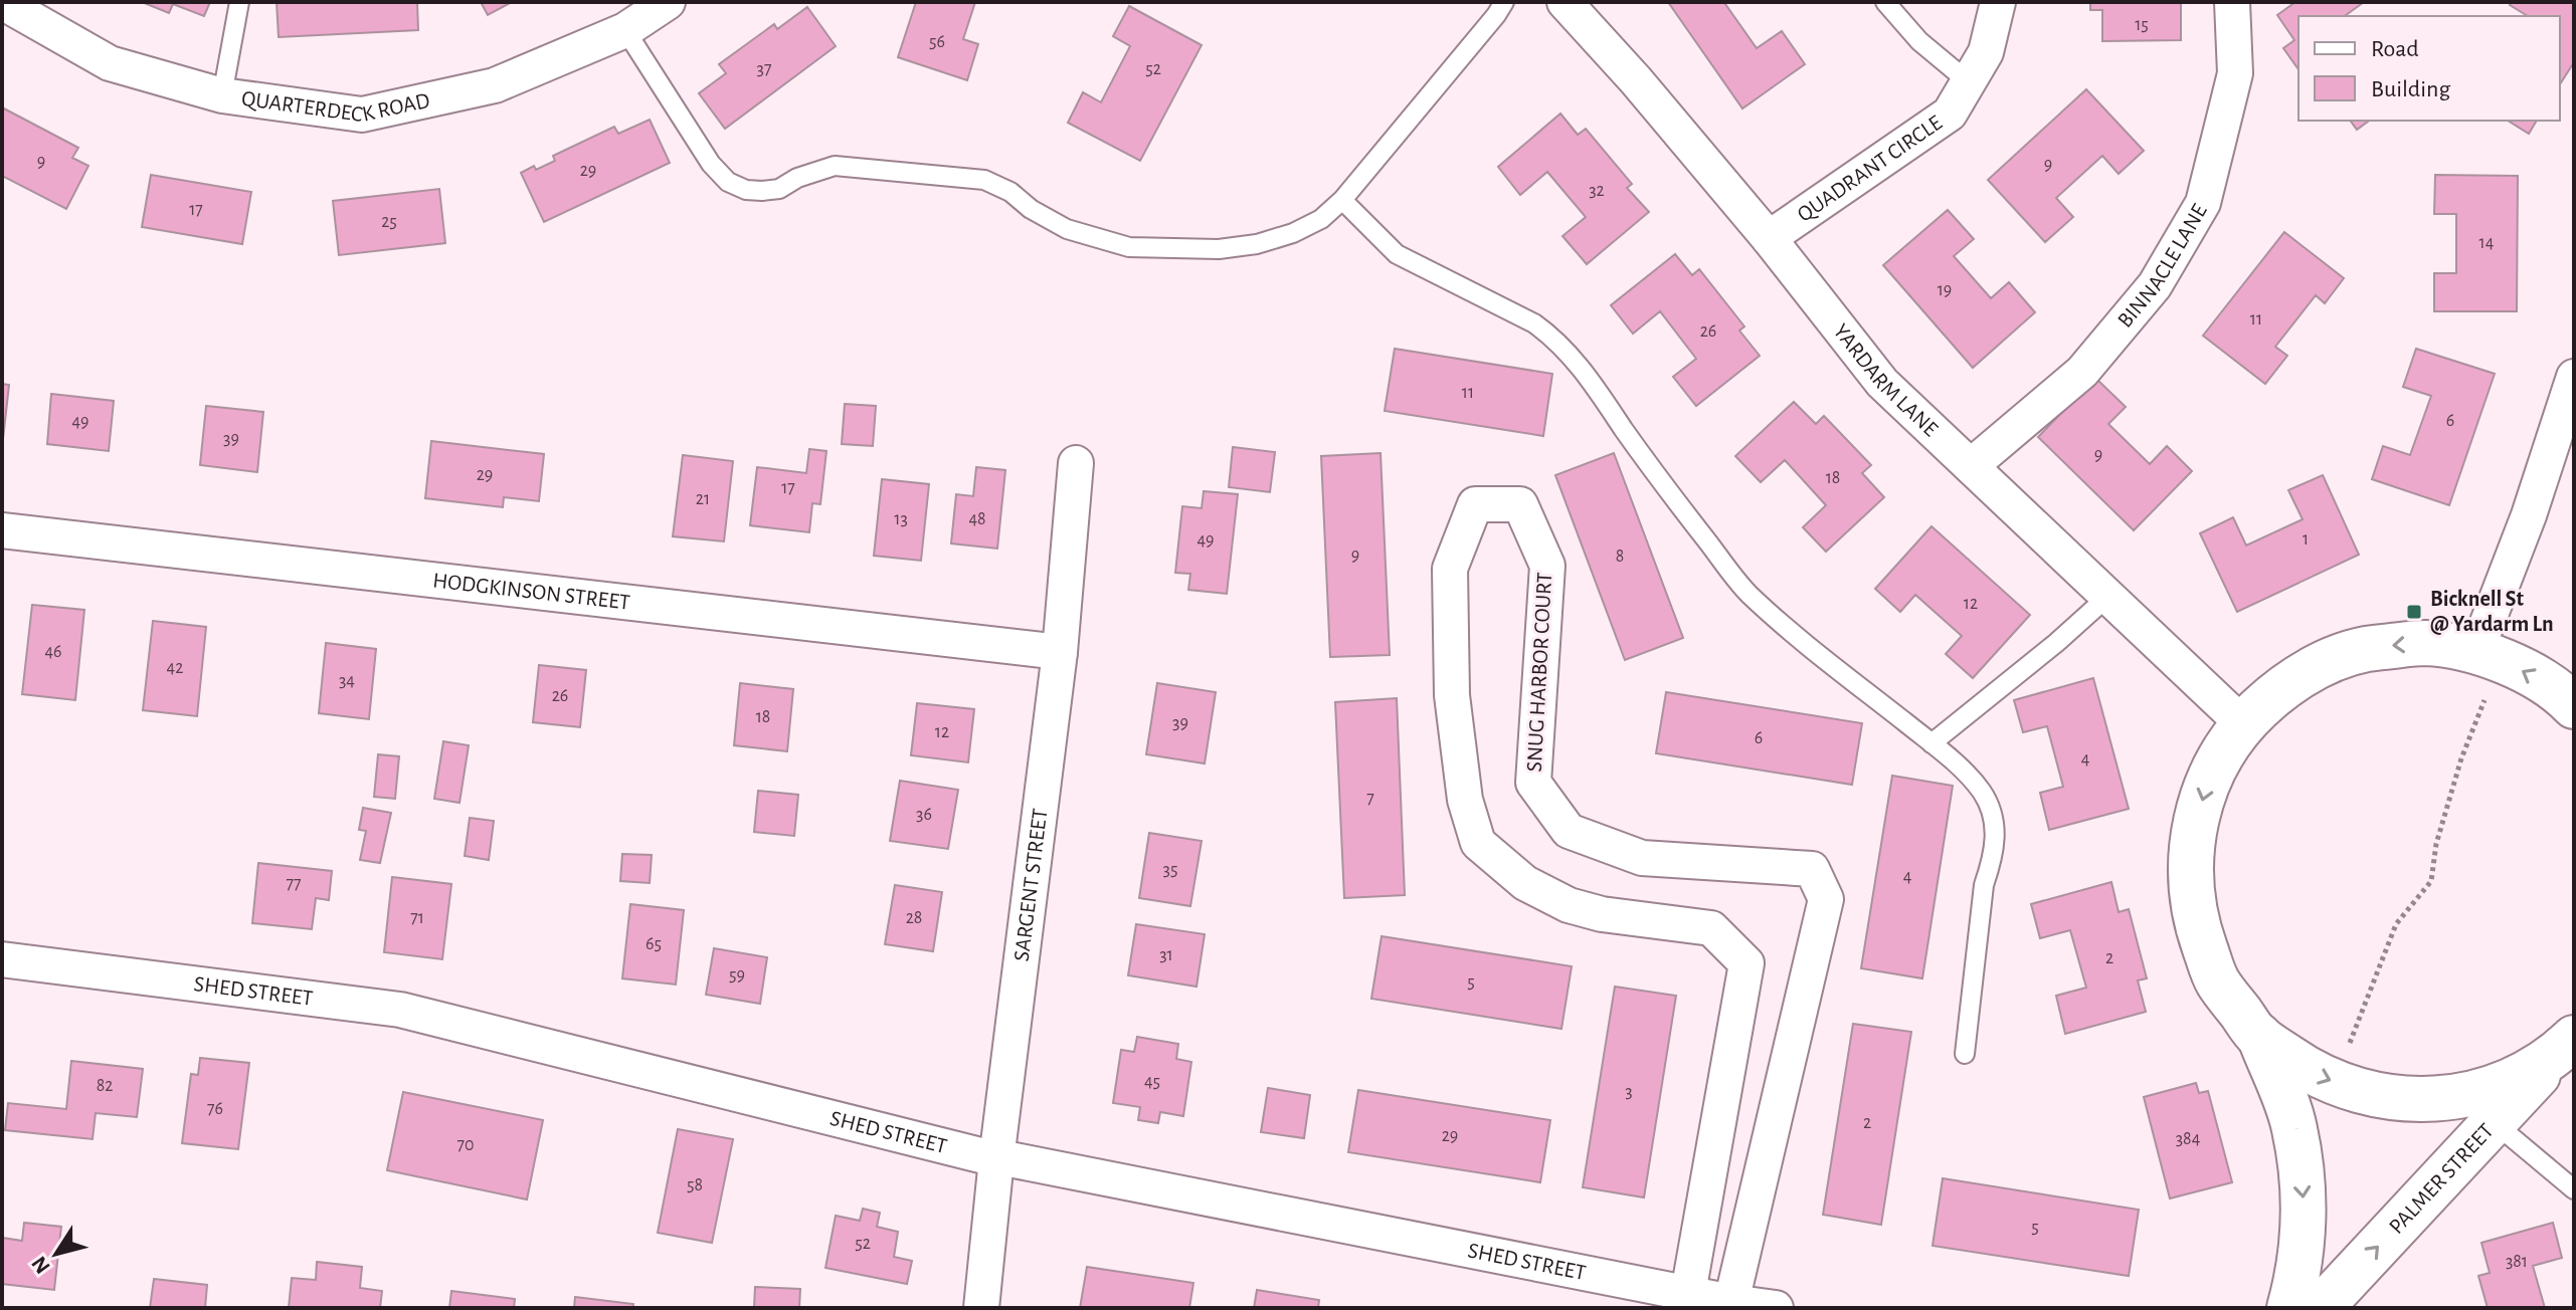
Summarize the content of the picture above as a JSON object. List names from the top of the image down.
{
  "streets": {
    "street": [
      "QUARTERDECK ROAD",
      "QUADRANT CIRCLE",
      "BINNACLE LANE",
      "YARDARM LANE",
      "HODGKINSON STREET",
      "SNUG HARBOR COURT",
      "SARGENT STREET",
      "SHED STREET",
      "PALMER STREET"
    ]
  },
  "crossings": [
    ["QUADRANT CIRCLE", "YARDARM LANE"],
    ["BINNACLE LANE", "YARDARM LANE"],
    ["HODGKINSON STREET", "SARGENT STREET"],
    ["SNUG HARBOR COURT", "SHED STREET"],
    ["SARGENT STREET", "SHED STREET"]
  ],
  "one_way": ["PALMER STREET"],
  "places": {
    "transit": ["Bicknell St @ Yardarm Ln"]
  },
  "house_numbers": [
    "15",
    "56",
    "37",
    "52",
    "9",
    "9",
    "29",
    "32",
    "17",
    "25",
    "14",
    "19",
    "11",
    "26",
    "11",
    "6",
    "49",
    "39",
    "9",
    "29",
    "18",
    "17",
    "21",
    "13",
    "48",
    "1",
    "49",
    "9",
    "8",
    "12",
    "46",
    "42",
    "34",
    "26",
    "18",
    "39",
    "12",
    "6",
    "4",
    "7",
    "36",
    "35",
    "4",
    "77",
    "71",
    "28",
    "65",
    "31",
    "2",
    "59",
    "5",
    "45",
    "82",
    "3",
    "76",
    "2",
    "29",
    "384",
    "70",
    "58",
    "5",
    "52",
    "381"
  ],
  "legend": ["Road", "Building"],
  "north": "bottom left"
}
